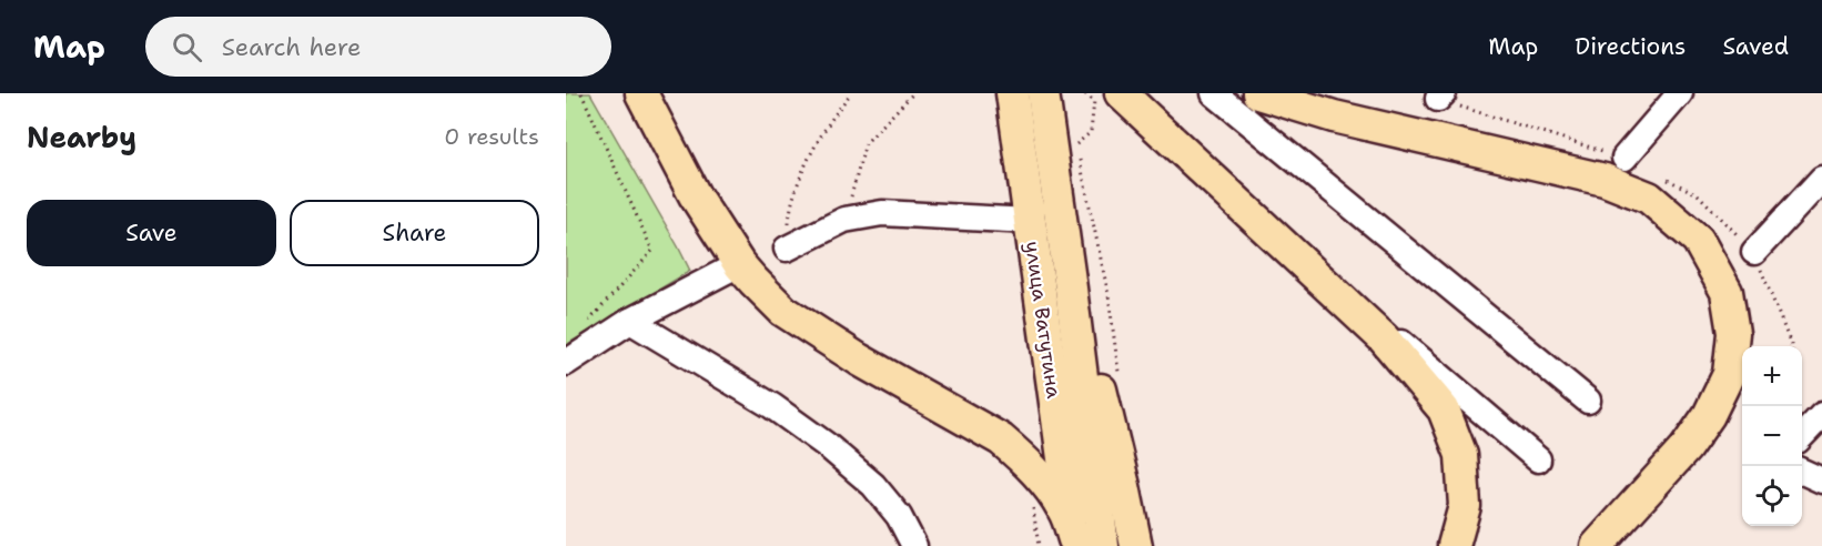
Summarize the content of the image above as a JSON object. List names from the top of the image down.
{
  "streets": {
    "main road": ["улица Ватутина"]
  },
  "page": {
    "header": "Map",
    "search": "Search here",
    "nav": ["Map", "Directions", "Saved"],
    "heading": ["Nearby", "0 results"],
    "buttons": ["Save", "Share"],
    "map_buttons": ["+", "−"]
  }
}
